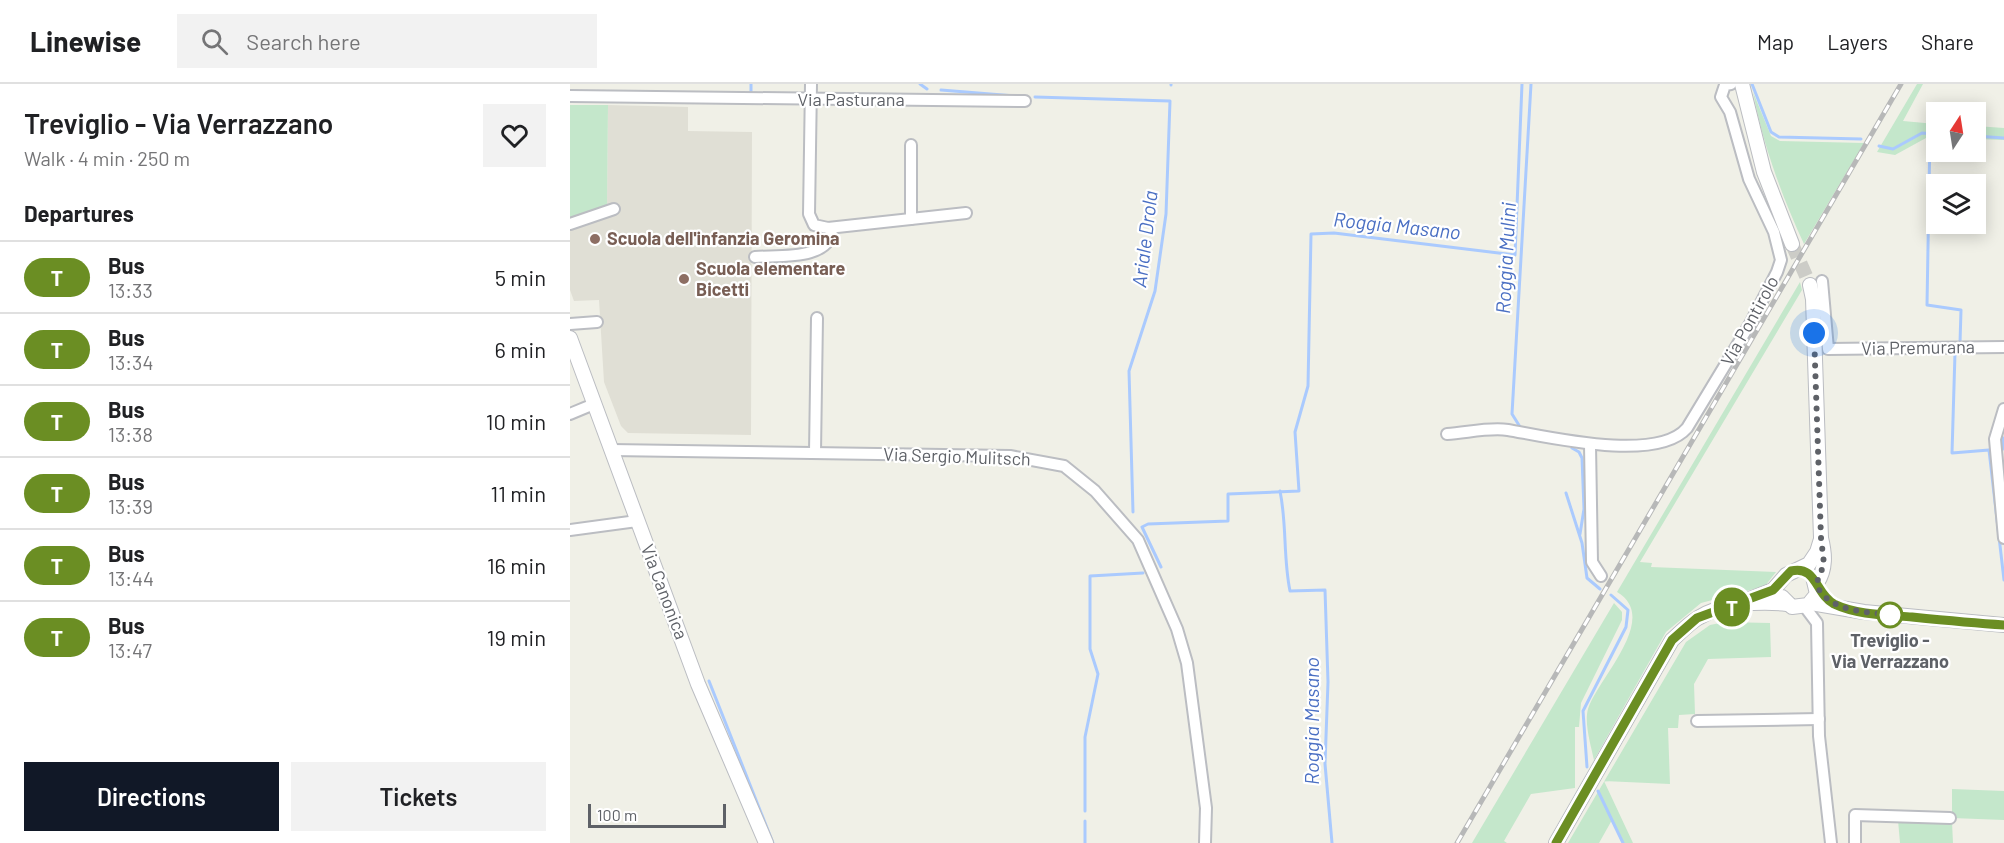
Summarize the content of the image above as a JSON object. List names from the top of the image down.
{
  "streets": {
    "street": [
      "Via Pasturana",
      "Via Pontirolo",
      "Via Premurana",
      "Via Sergio Mulitsch",
      "Via Canonica"
    ]
  },
  "crossings": [
    ["Via Pontirolo", "Via Premurana"],
    ["Via Sergio Mulitsch", "Via Canonica"]
  ],
  "water": ["Roggia Masano", "Ariale Drola", "Roggia Mulini"],
  "places": ["Scuola dell'infanzia Geromina", "Scuola elementare Bicetti", "Treviglio - Via Verrazzano"],
  "lines": ["bus line T"],
  "scale_bar": "100 m",
  "north": "top",
  "page": {
    "header": "Linewise",
    "search": "Search here",
    "nav": ["Map", "Layers", "Share"],
    "heading": [
      ["Treviglio - Via Verrazzano", "Walk · 4 min · 250 m"],
      "Departures"
    ],
    "on_map": "T",
    "list": [
      {
        "mark": "T",
        "name": "Bus",
        "note": "13:33",
        "value": "5 min"
      },
      {
        "mark": "T",
        "name": "Bus",
        "note": "13:34",
        "value": "6 min"
      },
      {
        "mark": "T",
        "name": "Bus",
        "note": "13:38",
        "value": "10 min"
      },
      {
        "mark": "T",
        "name": "Bus",
        "note": "13:39",
        "value": "11 min"
      },
      {
        "mark": "T",
        "name": "Bus",
        "note": "13:44",
        "value": "16 min"
      },
      {
        "mark": "T",
        "name": "Bus",
        "note": "13:47",
        "value": "19 min"
      }
    ],
    "buttons": ["Directions", "Tickets"],
    "scale": "100 m"
  }
}
